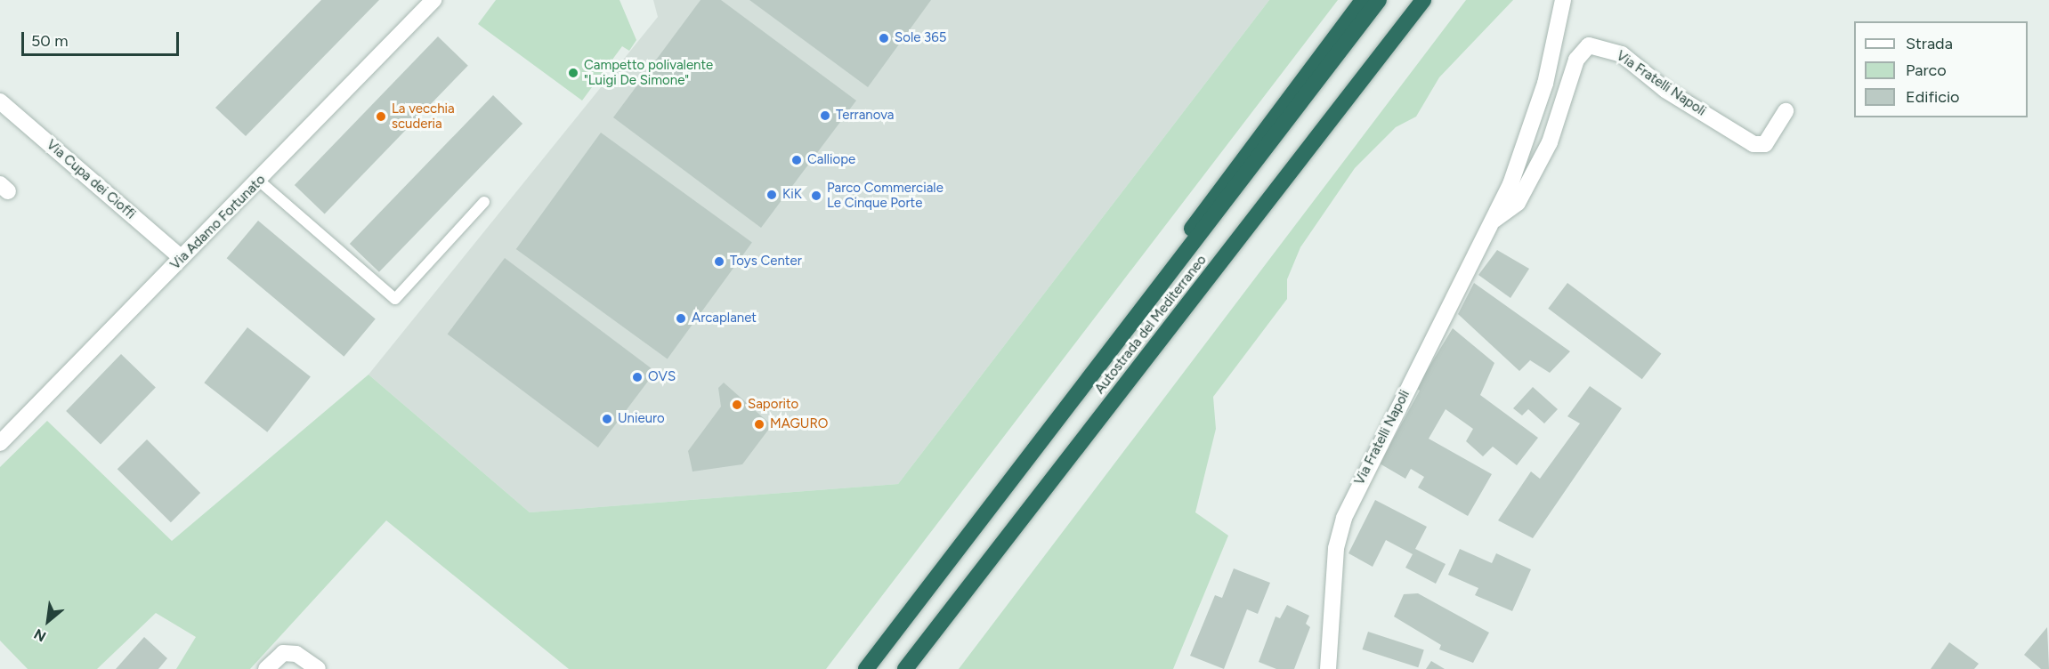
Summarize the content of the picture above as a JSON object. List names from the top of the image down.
{
  "streets": {
    "highway": ["Autostrada del Mediterraneo"],
    "street": ["Via Fratelli Napoli", "Via Cupa dei Cioffi", "Via Adamo Fortunato"]
  },
  "crossings": [
    ["Via Cupa dei Cioffi", "Via Adamo Fortunato"]
  ],
  "places": [
    "Sole 365",
    "Campetto polivalente \"Luigi De Simone\"",
    "Terranova",
    "La vecchia scuderia",
    "Calliope",
    "KiK",
    "Parco Commerciale Le Cinque Porte",
    "Toys Center",
    "Arcaplanet",
    "OVS",
    "Saporito",
    "Unieuro",
    "MAGURO"
  ],
  "legend": ["Strada", "Parco", "Edificio"],
  "scale_bar": "50 m",
  "north": "bottom left"
}
